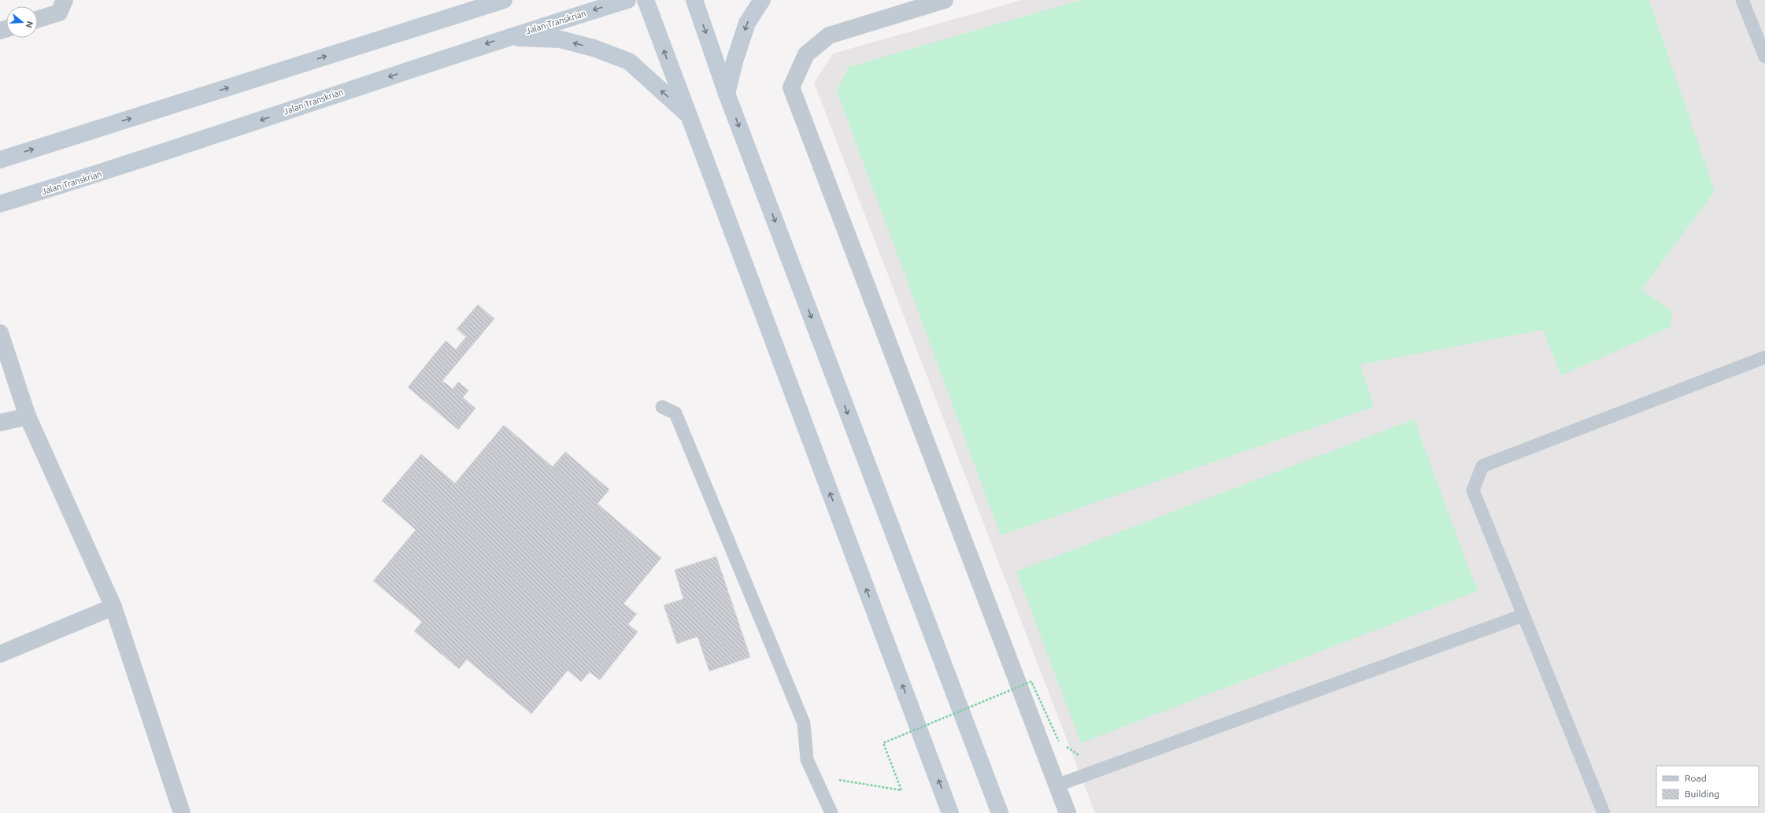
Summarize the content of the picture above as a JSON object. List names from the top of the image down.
{
  "streets": {
    "main road": ["Jalan Transkrian"]
  },
  "legend": ["Road", "Building"],
  "north": "right"
}
